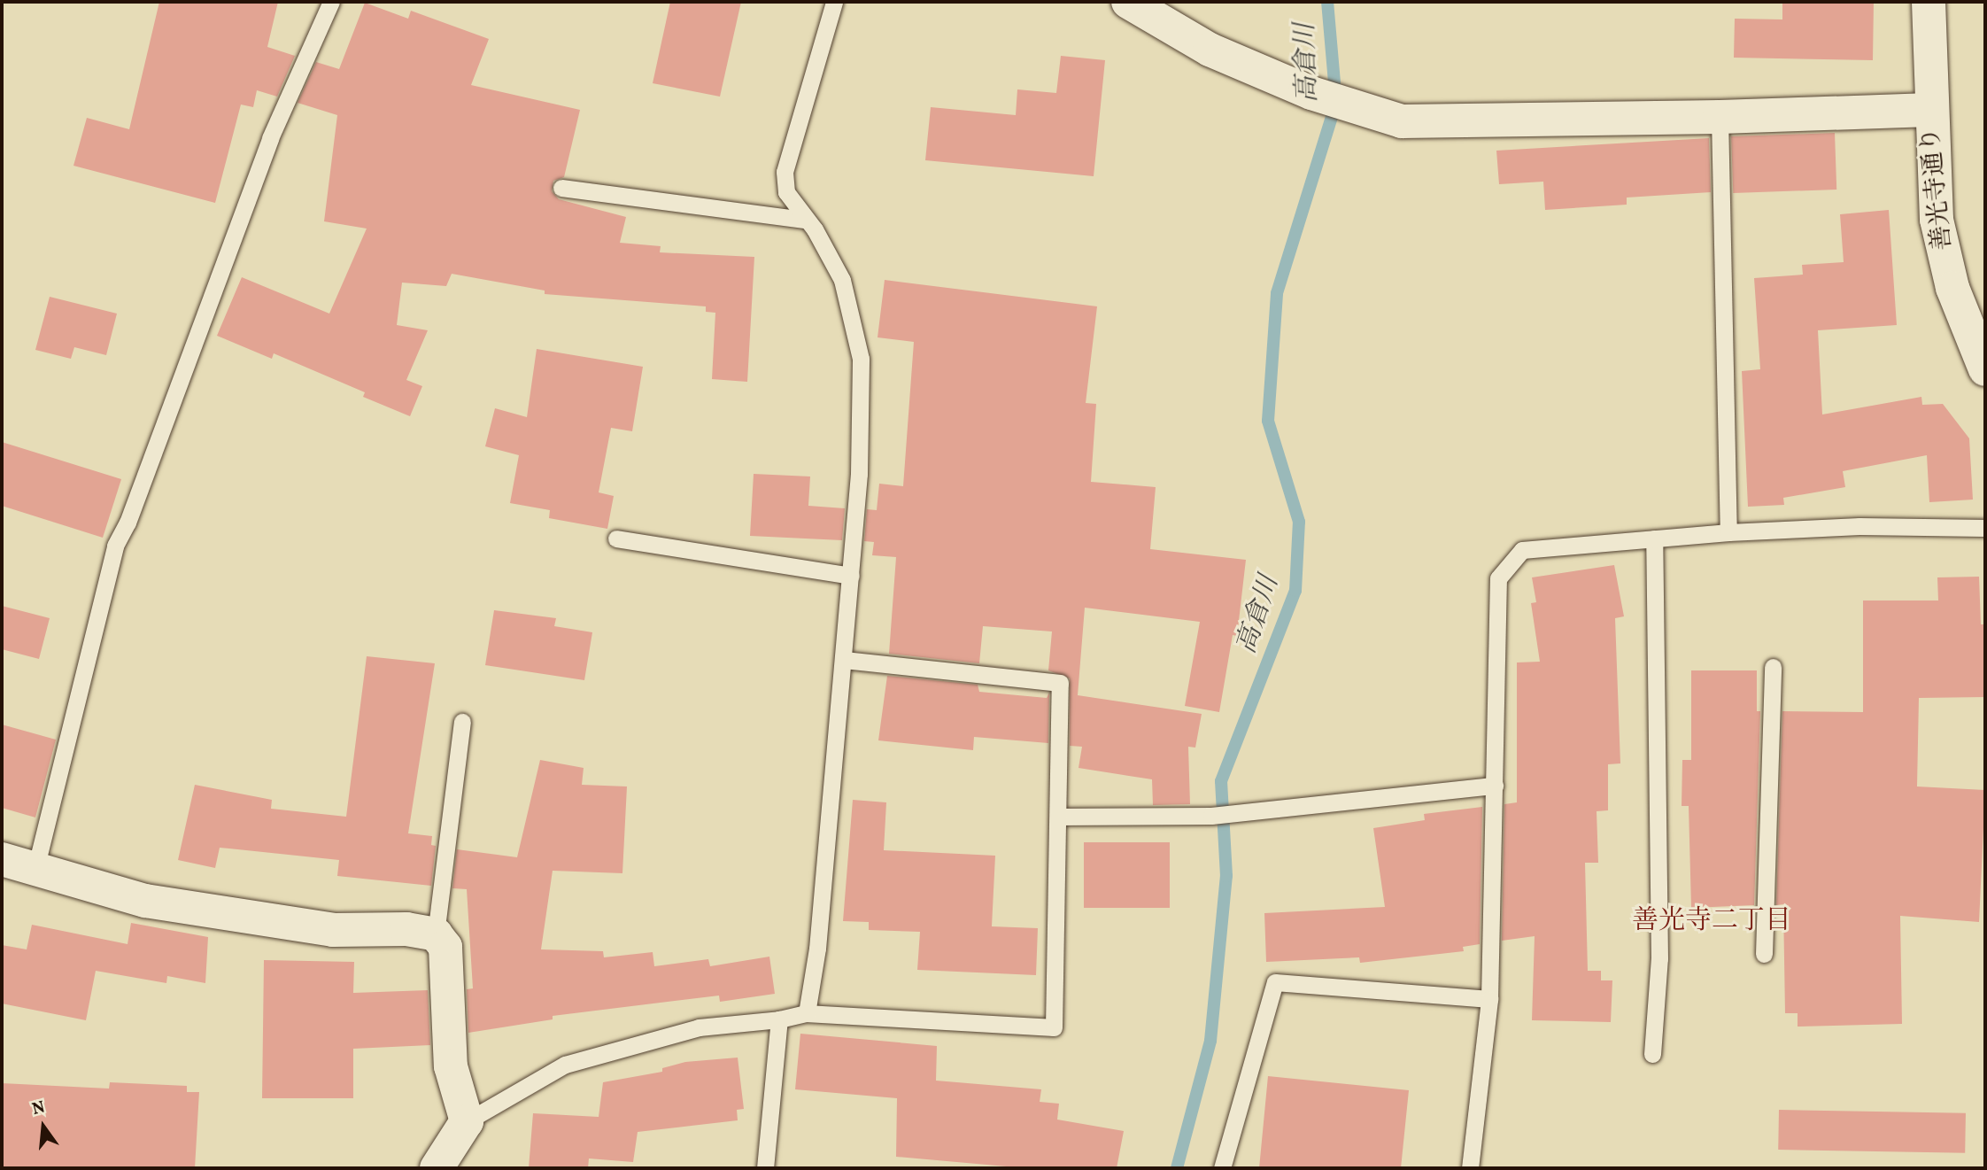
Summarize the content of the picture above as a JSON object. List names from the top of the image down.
{
  "streets": {
    "street": ["善光寺通り"]
  },
  "districts": ["善光寺二丁目"],
  "water": ["高倉川"],
  "north": "top"
}
